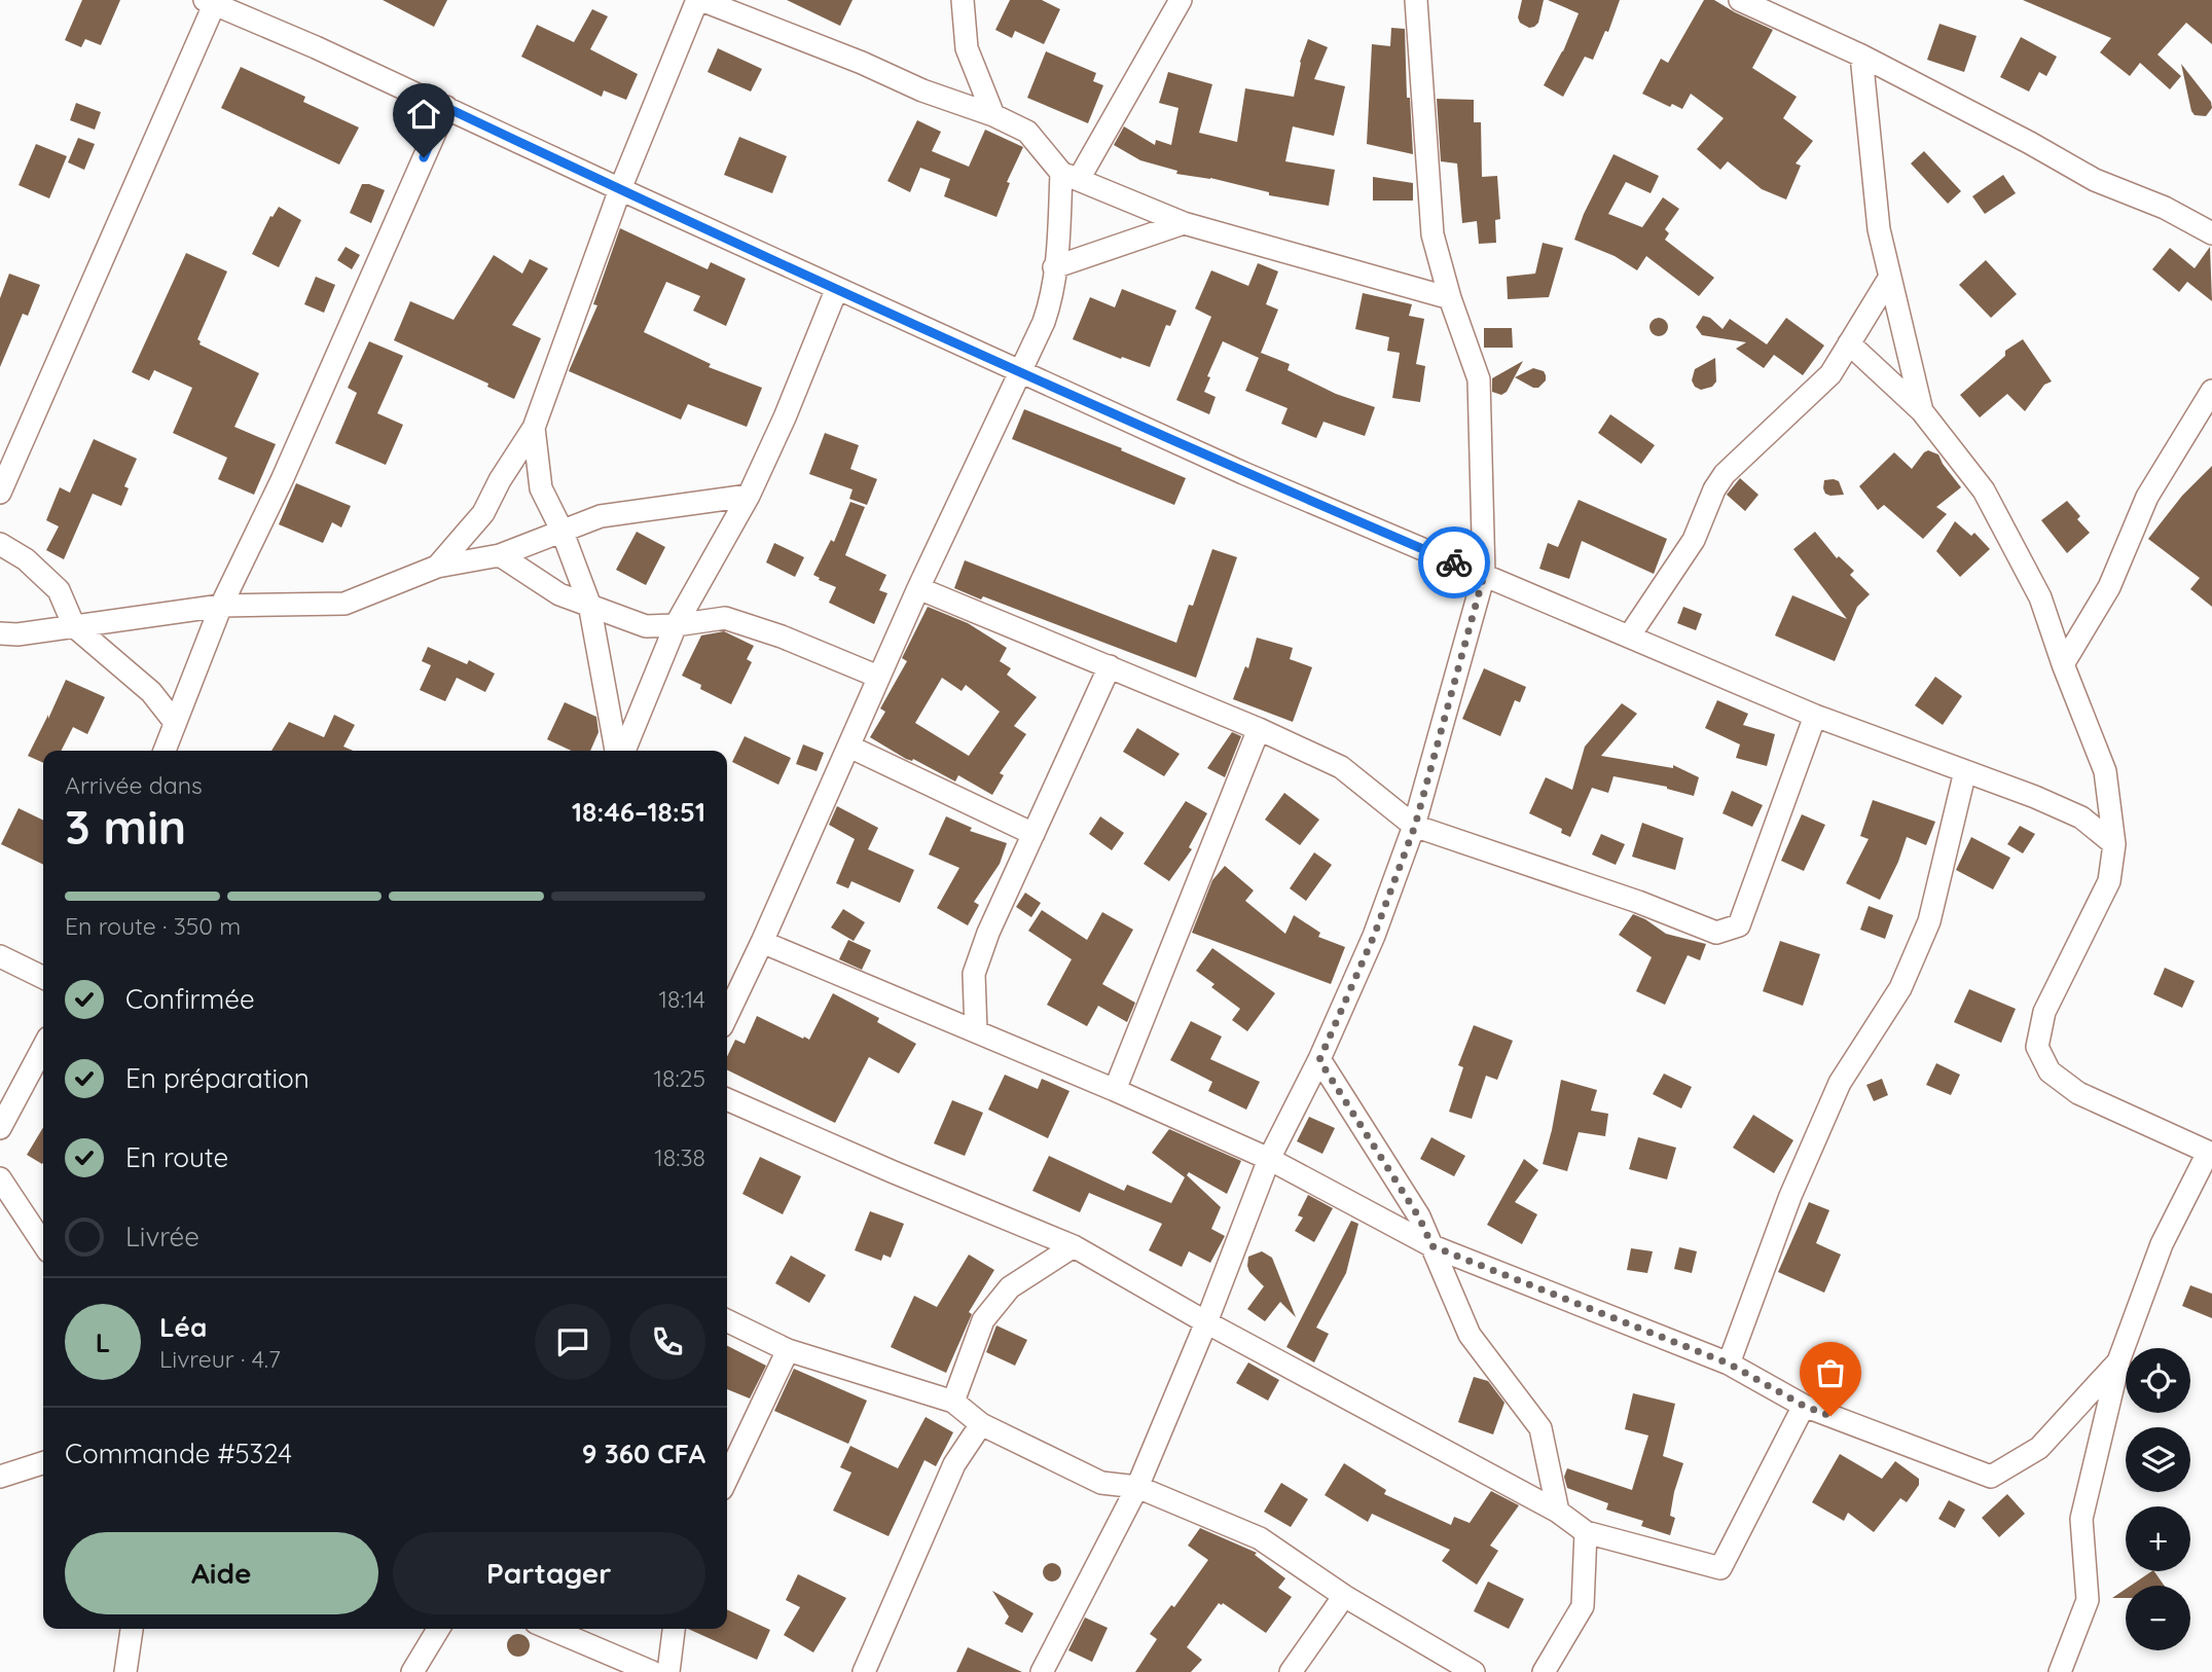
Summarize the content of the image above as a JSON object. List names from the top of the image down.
{
  "page": {
    "heading": ["3 min", "Arrivée dans", "18:46–18:51"],
    "panel": [
      "Léa",
      "Livreur · 4.7",
      "Commande #5324",
      "9 360 CFA"
    ],
    "bar": "En route · 350 m",
    "list": [
      ["Confirmée", "18:14"],
      ["En préparation", "18:25"],
      ["En route", "18:38"],
      "Livrée"
    ],
    "round": "L",
    "map_buttons": ["+", "−"],
    "buttons": ["Aide", "Partager"]
  }
}
